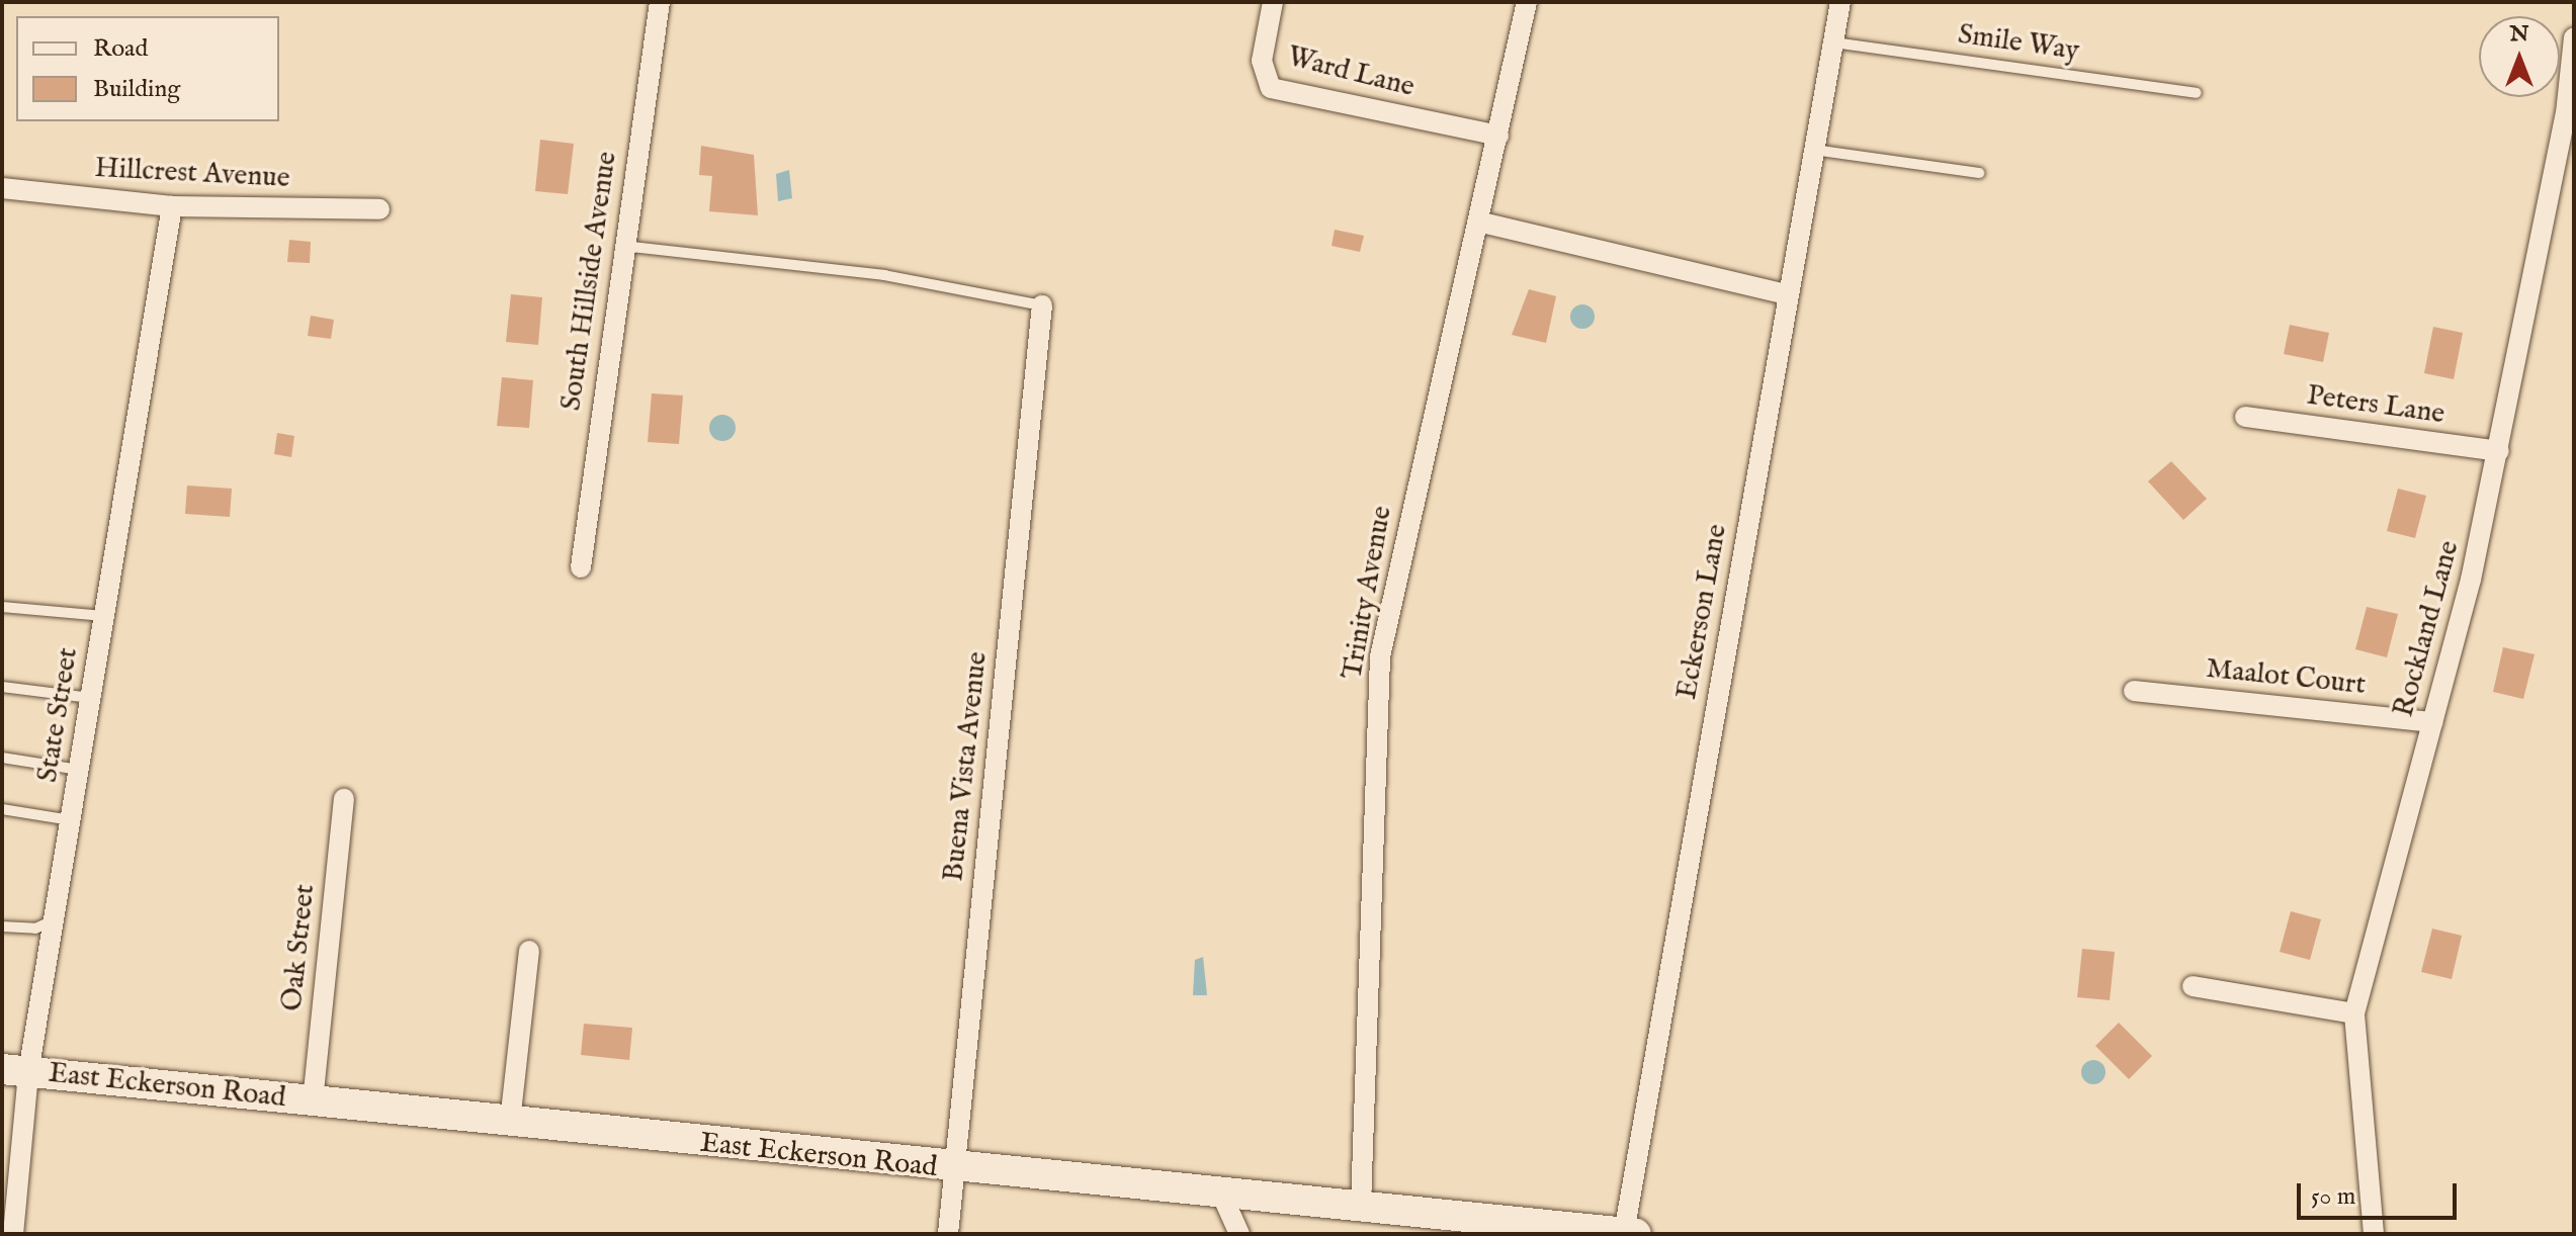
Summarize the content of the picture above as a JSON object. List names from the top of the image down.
{
  "streets": {
    "street": [
      "Ward Lane",
      "Hillcrest Avenue",
      "South Hillside Avenue",
      "Peters Lane",
      "Trinity Avenue",
      "Eckerson Lane",
      "Rockland Lane",
      "Maalot Court",
      "State Street",
      "Buena Vista Avenue",
      "Oak Street",
      "East Eckerson Road"
    ],
    "lane": ["Smile Way"]
  },
  "crossings": [
    ["Smile Way", "Eckerson Lane"],
    ["Ward Lane", "Trinity Avenue"],
    ["Hillcrest Avenue", "State Street"],
    ["Peters Lane", "Rockland Lane"],
    ["Trinity Avenue", "East Eckerson Road"],
    ["Eckerson Lane", "East Eckerson Road"],
    ["Rockland Lane", "Maalot Court"],
    ["State Street", "East Eckerson Road"],
    ["Buena Vista Avenue", "East Eckerson Road"],
    ["Oak Street", "East Eckerson Road"]
  ],
  "legend": ["Road", "Building"],
  "scale_bar": "50 m",
  "north": "top"
}
